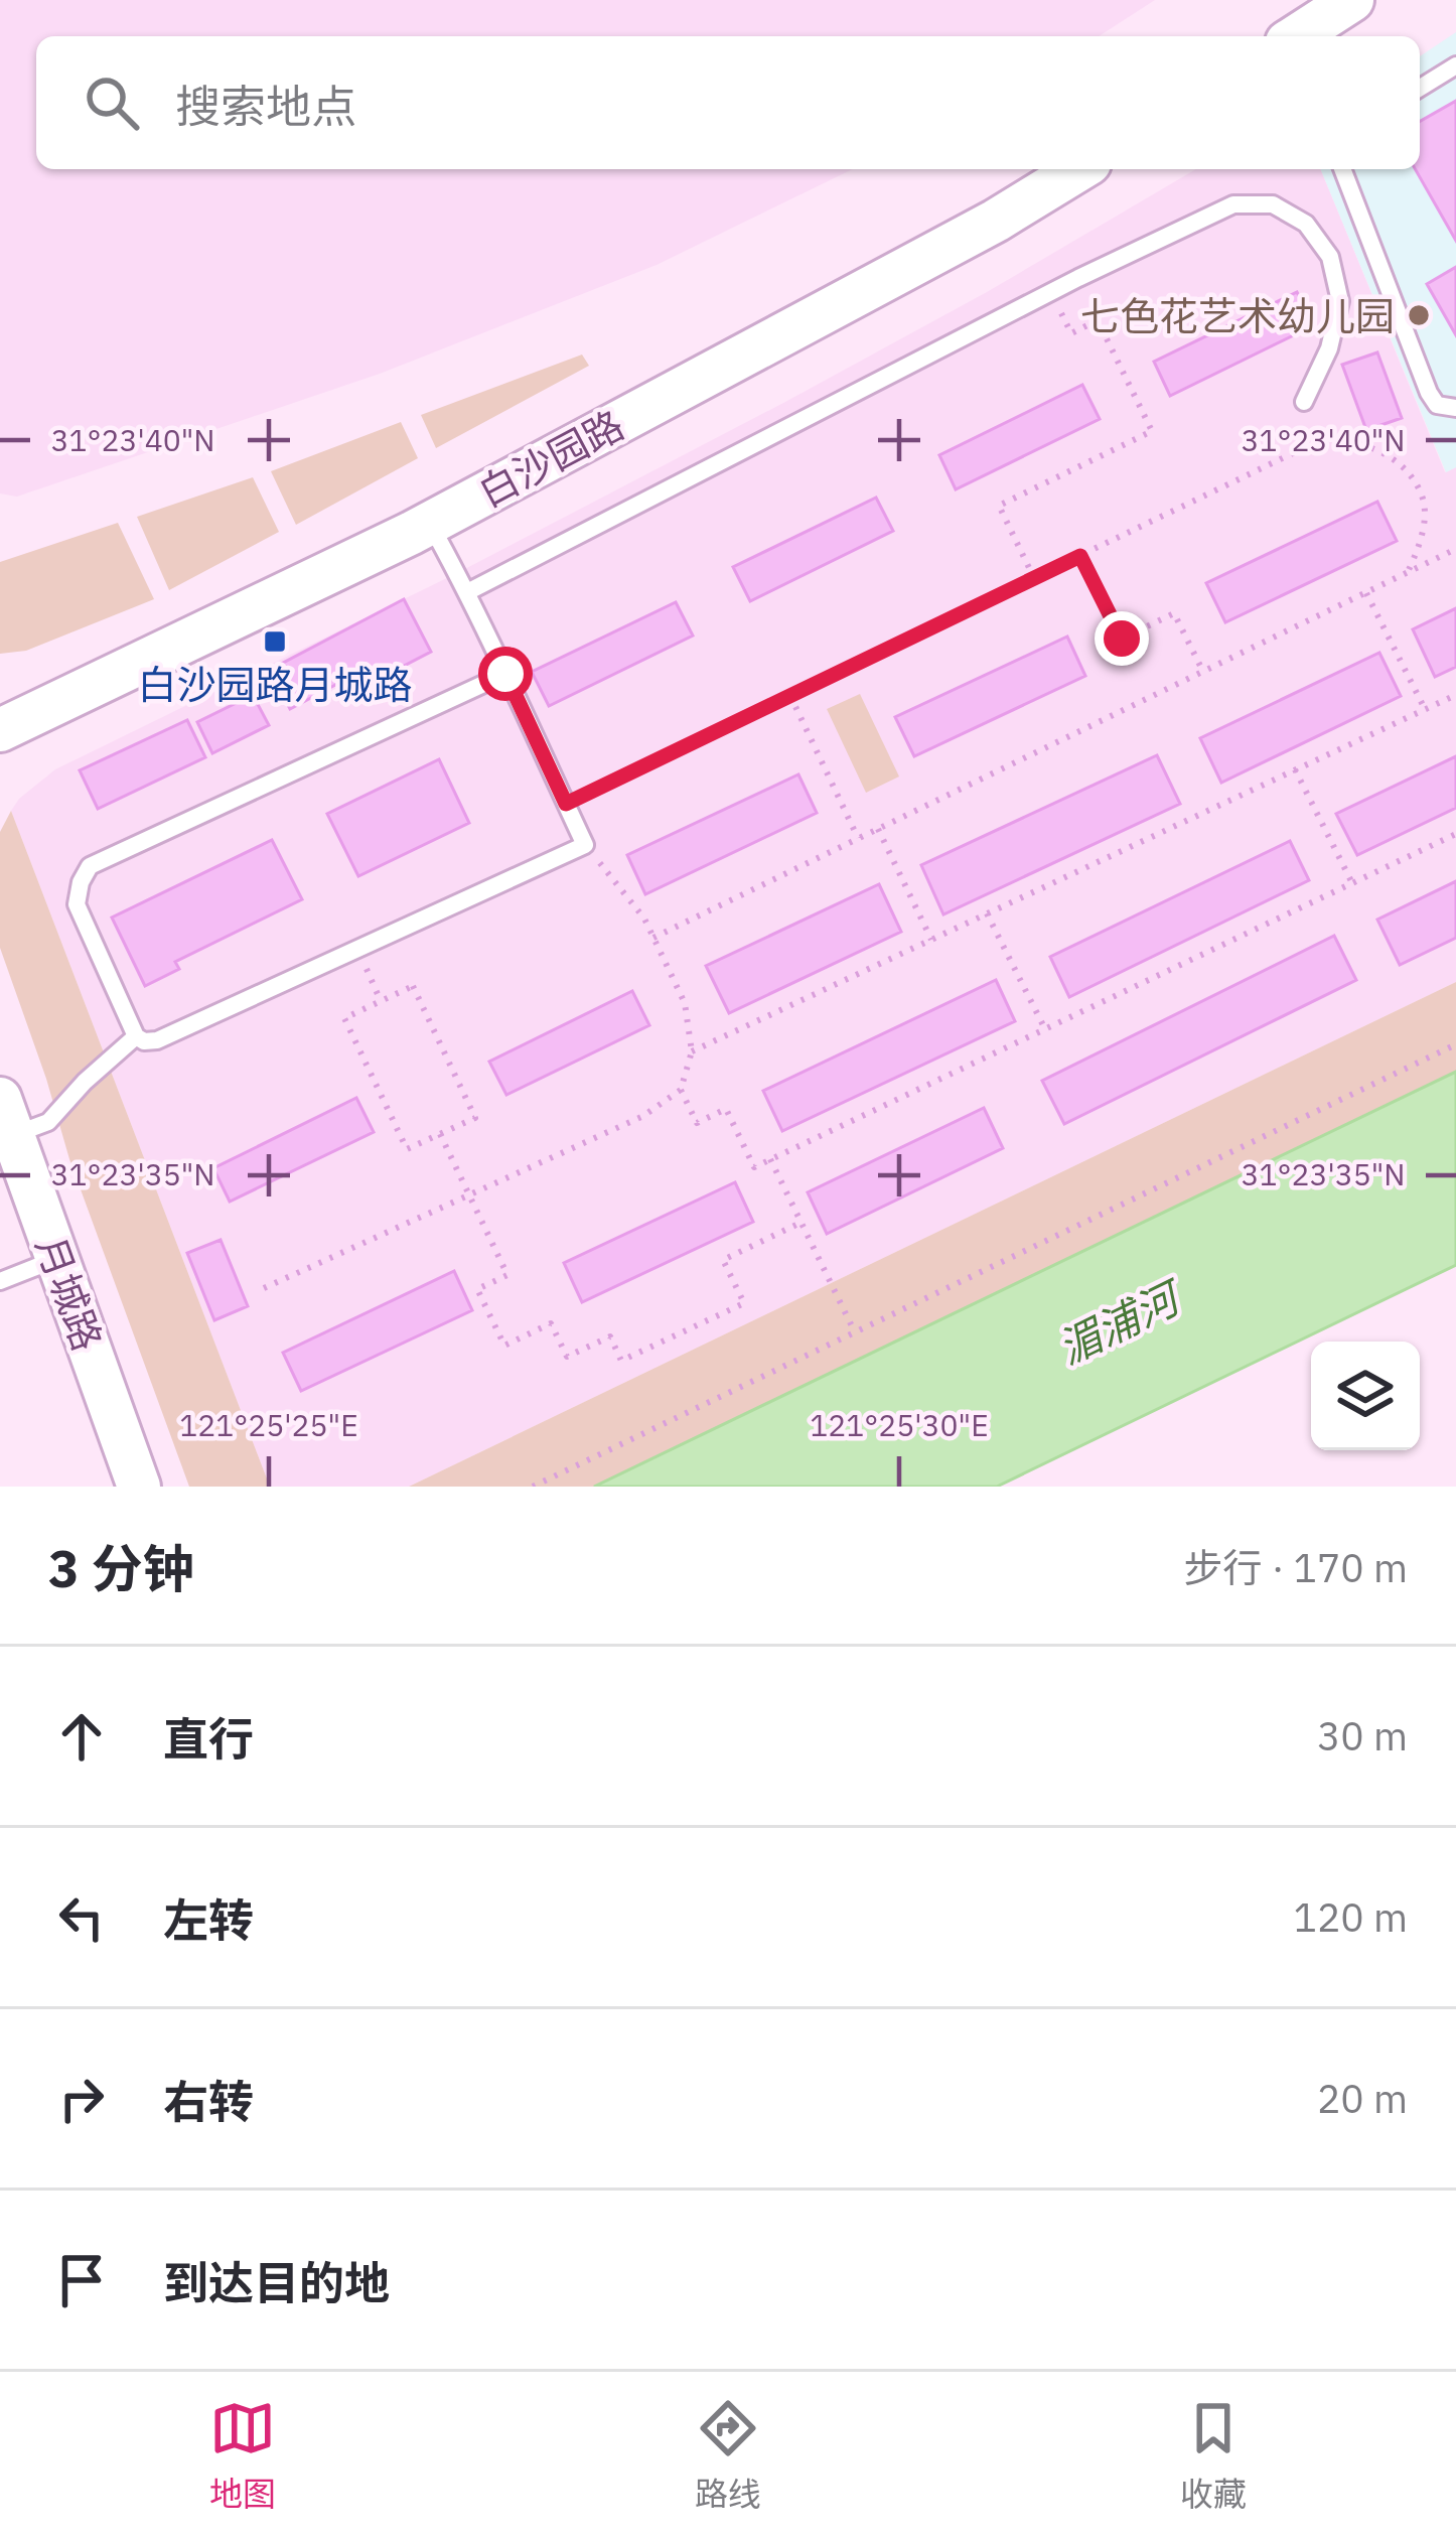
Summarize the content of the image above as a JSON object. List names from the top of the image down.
{
  "streets": {
    "street": ["白沙园路", "月城路"]
  },
  "water": ["湄浦河"],
  "places": {
    "other": ["七色花艺术幼儿园"],
    "transit": ["白沙园路月城路"]
  },
  "page": {
    "search": "搜索地点",
    "heading": ["3 分钟", "步行 · 170 m"],
    "list": [
      ["直行", "30 m"],
      ["左转", "120 m"],
      ["右转", "20 m"],
      "到达目的地"
    ],
    "nav": ["地图", "路线", "收藏"]
  },
  "coordinates": [
    "31°23'40\"N",
    "31°23'35\"N",
    "121°25'25\"E",
    "121°25'30\"E"
  ]
}
